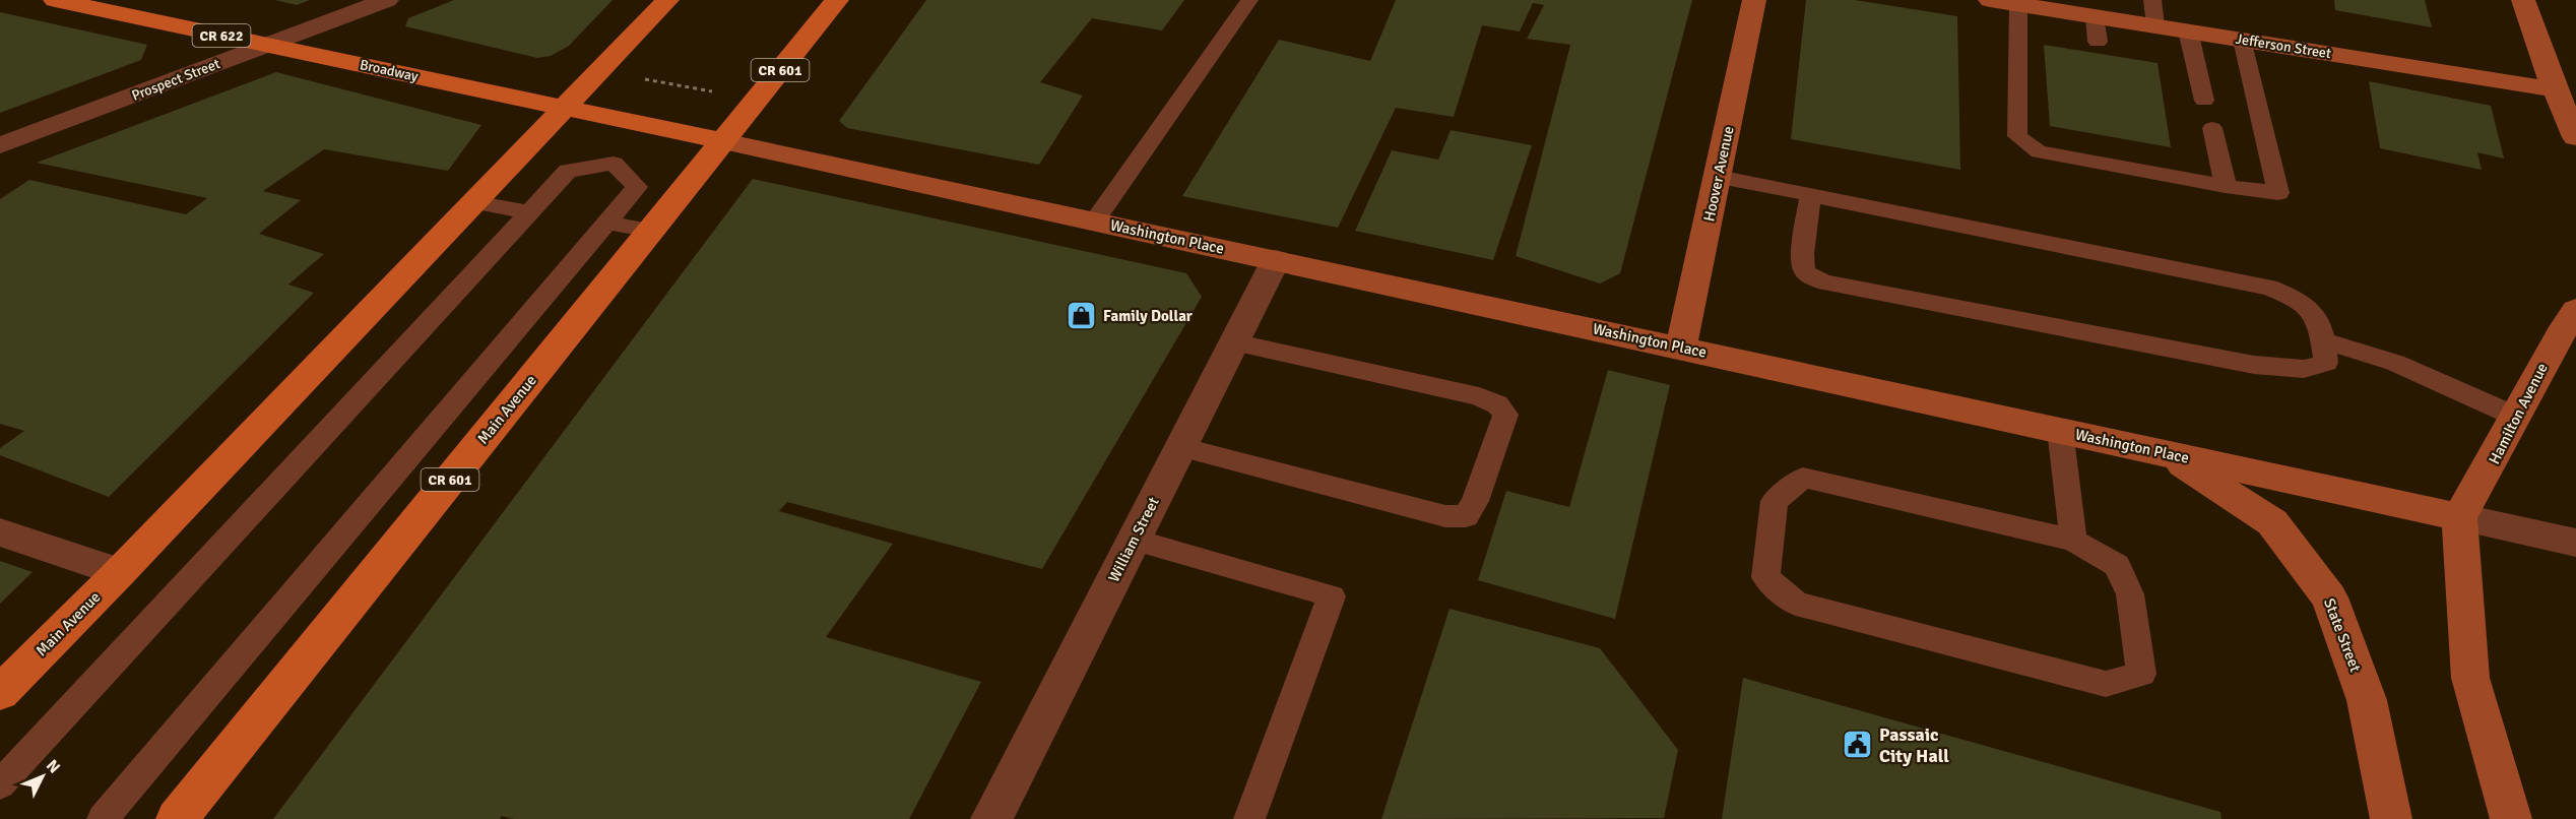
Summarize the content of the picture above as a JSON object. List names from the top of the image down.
{
  "streets": {
    "main road": [
      "CR 622",
      "Jefferson Street",
      "Broadway",
      "CR 601",
      "Hoover Avenue",
      "Washington Place",
      "Main Avenue",
      "Hamilton Avenue",
      "State Street"
    ],
    "street": ["Prospect Street", "William Street"]
  },
  "crossings": [
    ["Broadway", "Prospect Street"],
    ["Broadway", "Washington Place"],
    ["Broadway", "Main Avenue"],
    ["Hoover Avenue", "Washington Place"],
    ["Washington Place", "Main Avenue"],
    ["Washington Place", "Hamilton Avenue"],
    ["Washington Place", "William Street"],
    ["Washington Place", "State Street"]
  ],
  "places": {
    "shop": ["Family Dollar"],
    "public building": ["Passaic City Hall"]
  },
  "north": "top right"
}
